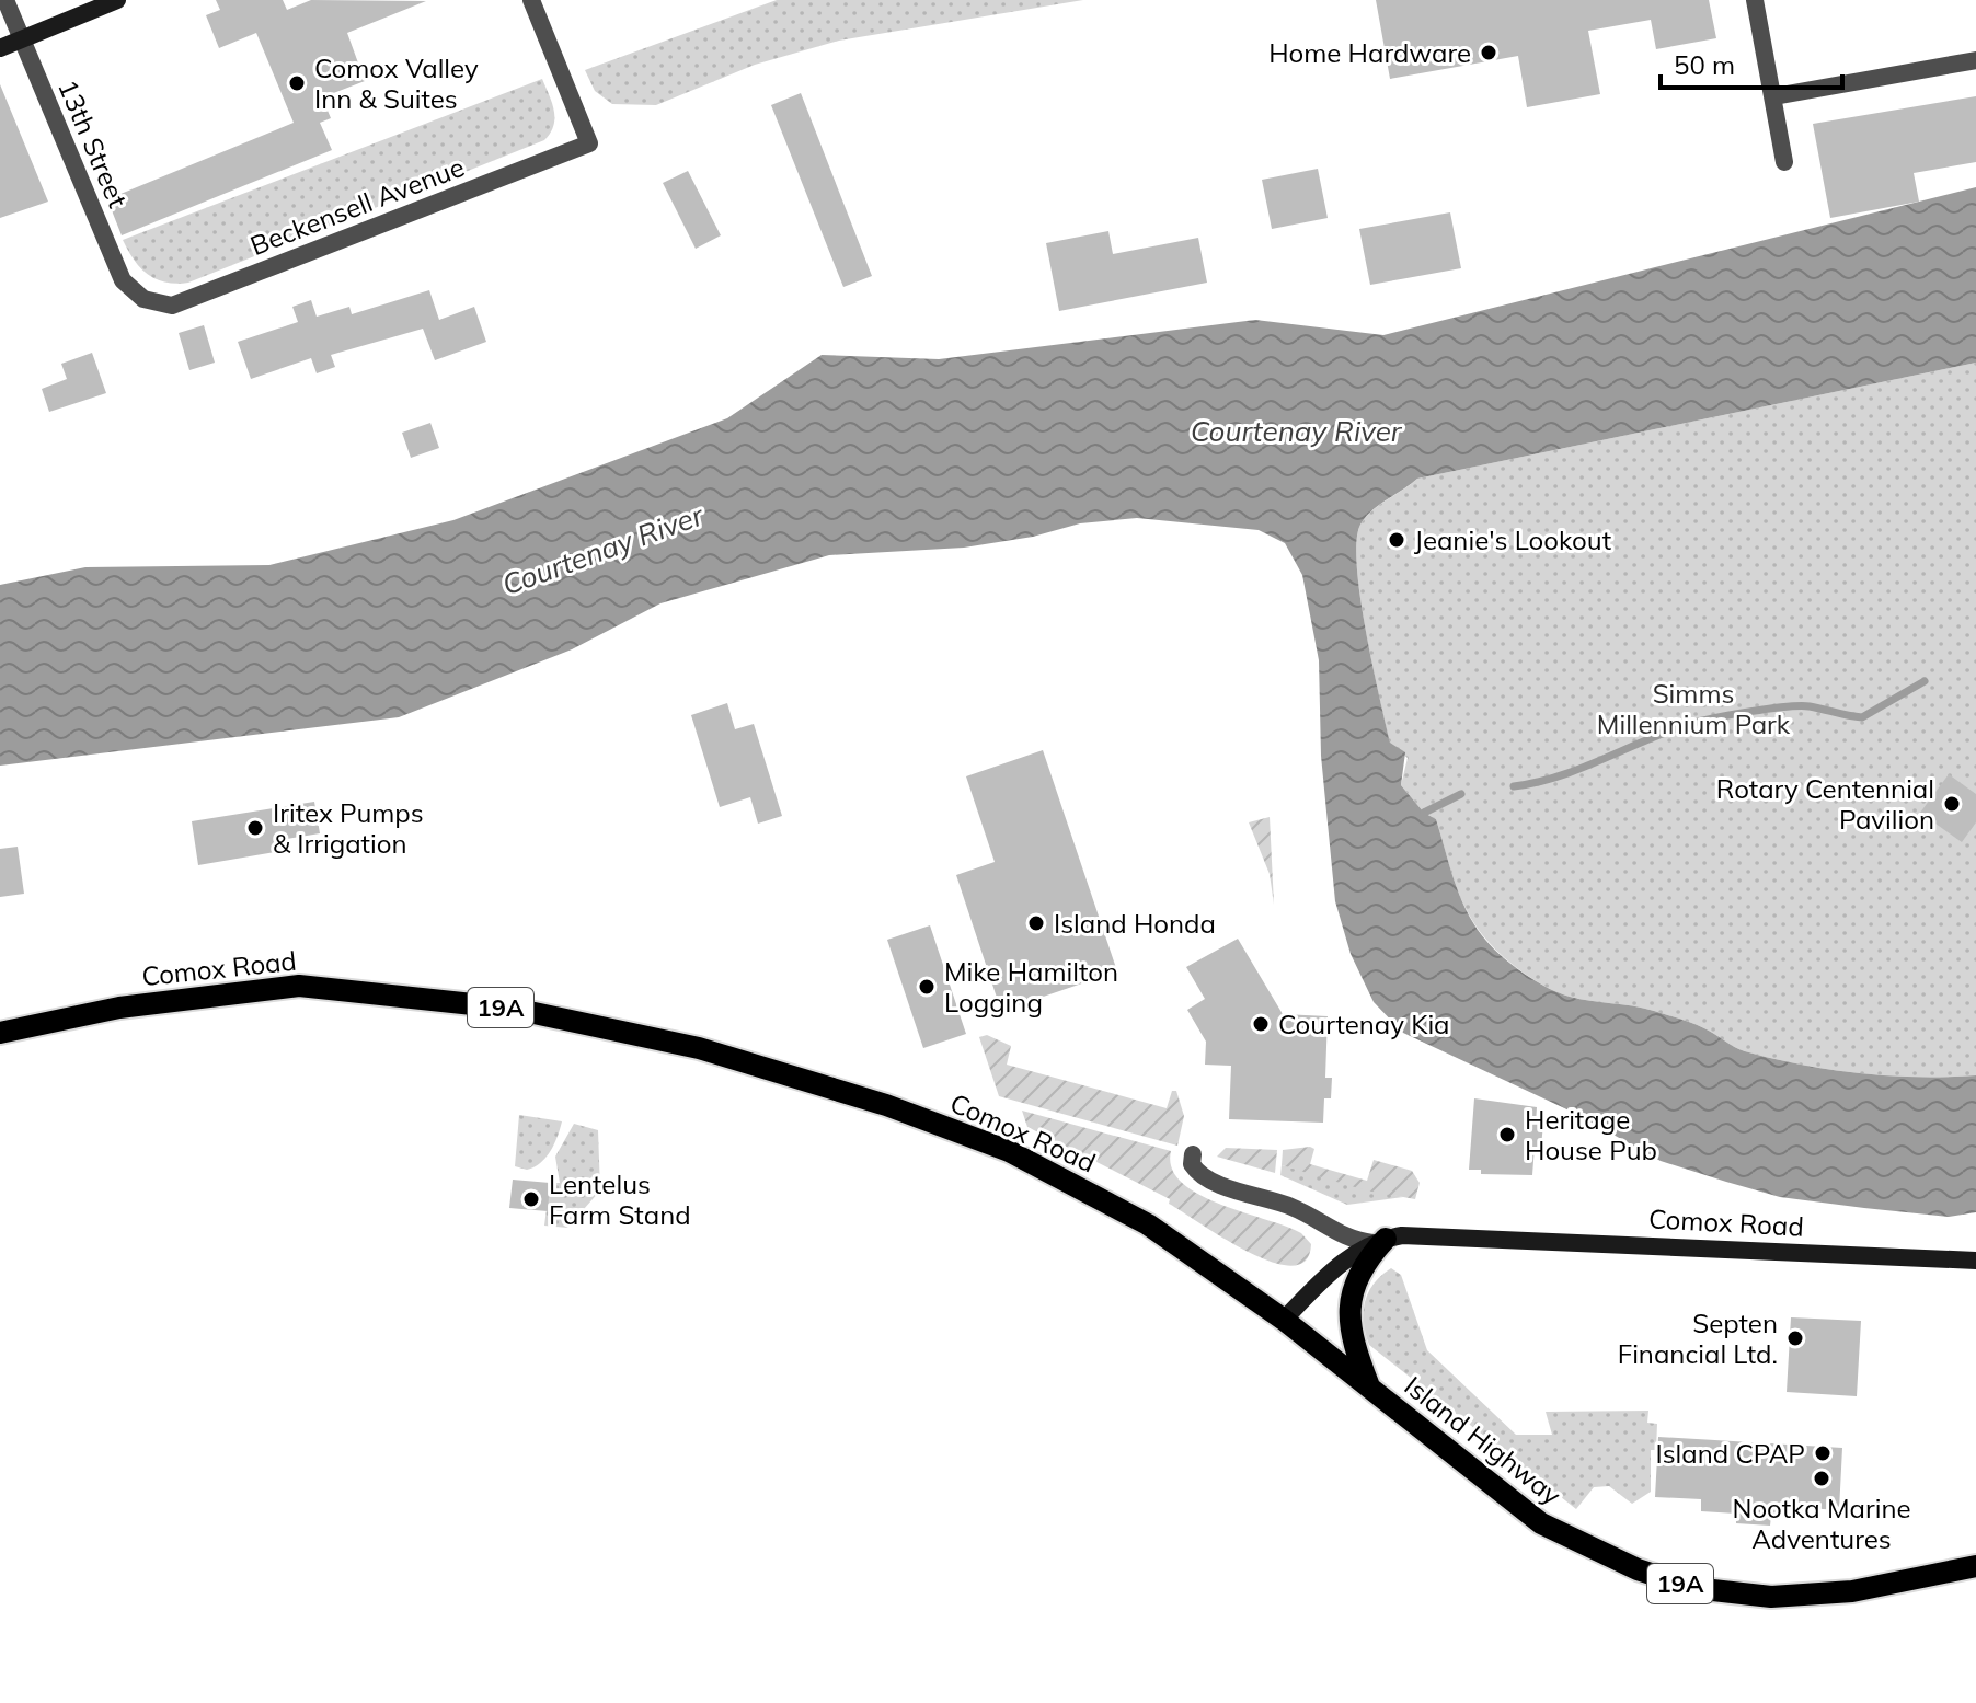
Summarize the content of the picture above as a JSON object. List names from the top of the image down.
{
  "streets": {
    "main road": ["Comox Road", "19A", "Island Highway"],
    "street": ["13th Street", "Beckensell Avenue"]
  },
  "crossings": [
    ["13th Street", "Beckensell Avenue"],
    ["Comox Road", "Island Highway"]
  ],
  "water": ["Courtenay River"],
  "parks": ["Simms Millennium Park"],
  "places": [
    "Home Hardware",
    "Comox Valley Inn & Suites",
    "Jeanie's Lookout",
    "Rotary Centennial Pavilion",
    "Iritex Pumps & Irrigation",
    "Island Honda",
    "Mike Hamilton Logging",
    "Courtenay Kia",
    "Heritage House Pub",
    "Lentelus Farm Stand",
    "Septen Financial Ltd.",
    "Island CPAP",
    "Nootka Marine Adventures"
  ],
  "scale_bar": "50 m"
}
